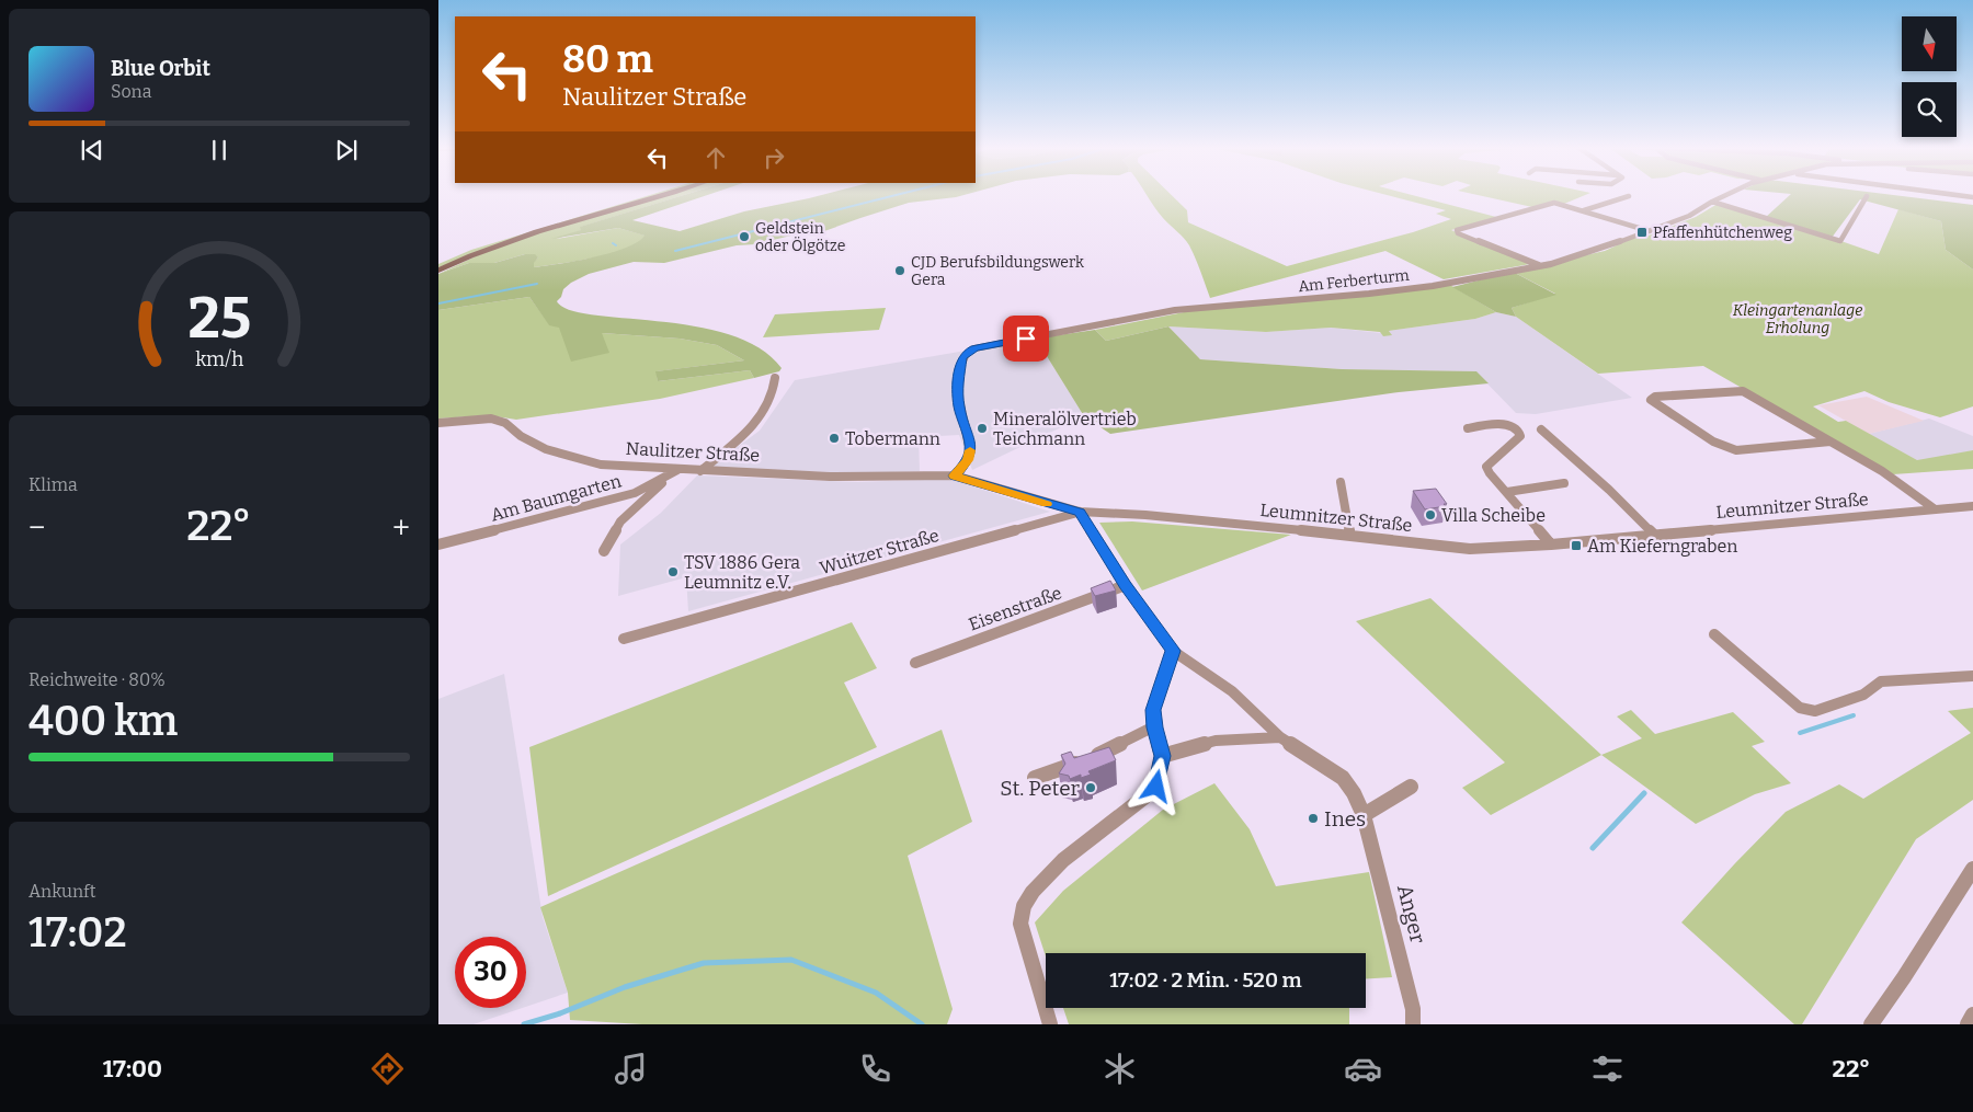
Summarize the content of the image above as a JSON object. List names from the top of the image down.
{
  "streets": {
    "street": [
      "Am Ferberturm",
      "Naulitzer Straße",
      "Am Baumgarten",
      "Leumnitzer Straße",
      "Wuitzer Straße",
      "Eisenstraße",
      "Anger"
    ]
  },
  "crossings": [
    ["Am Ferberturm", "Naulitzer Straße"],
    ["Naulitzer Straße", "Am Baumgarten"],
    ["Naulitzer Straße", "Leumnitzer Straße"],
    ["Naulitzer Straße", "Wuitzer Straße"],
    ["Leumnitzer Straße", "Wuitzer Straße"]
  ],
  "parks": ["Kleingartenanlage Erholung"],
  "places": {
    "transit": ["Pfaffenhütchenweg", "Am Kieferngraben"],
    "other": [
      "Geldstein oder Ölgötze",
      "CJD Berufsbildungswerk Gera",
      "Mineralölvertrieb Teichmann",
      "Tobermann",
      "Villa Scheibe",
      "TSV 1886 Gera Leumnitz e.V.",
      "St. Peter",
      "Ines"
    ]
  },
  "north": "bottom",
  "page": {
    "turn": ["80 m", "Naulitzer Straße"],
    "song": ["Blue Orbit", "Sona"],
    "tile": [
      "Klima",
      ["Reichweite · 80%", "400 km"],
      ["Ankunft", "17:02"]
    ],
    "heat": ["−", "22°", "+"],
    "limit": "30",
    "trip": "17:02 · 2 Min. · 520 m",
    "tabs": ["17:00", "22°"],
    "gauge": ["25", "km/h"]
  }
}
